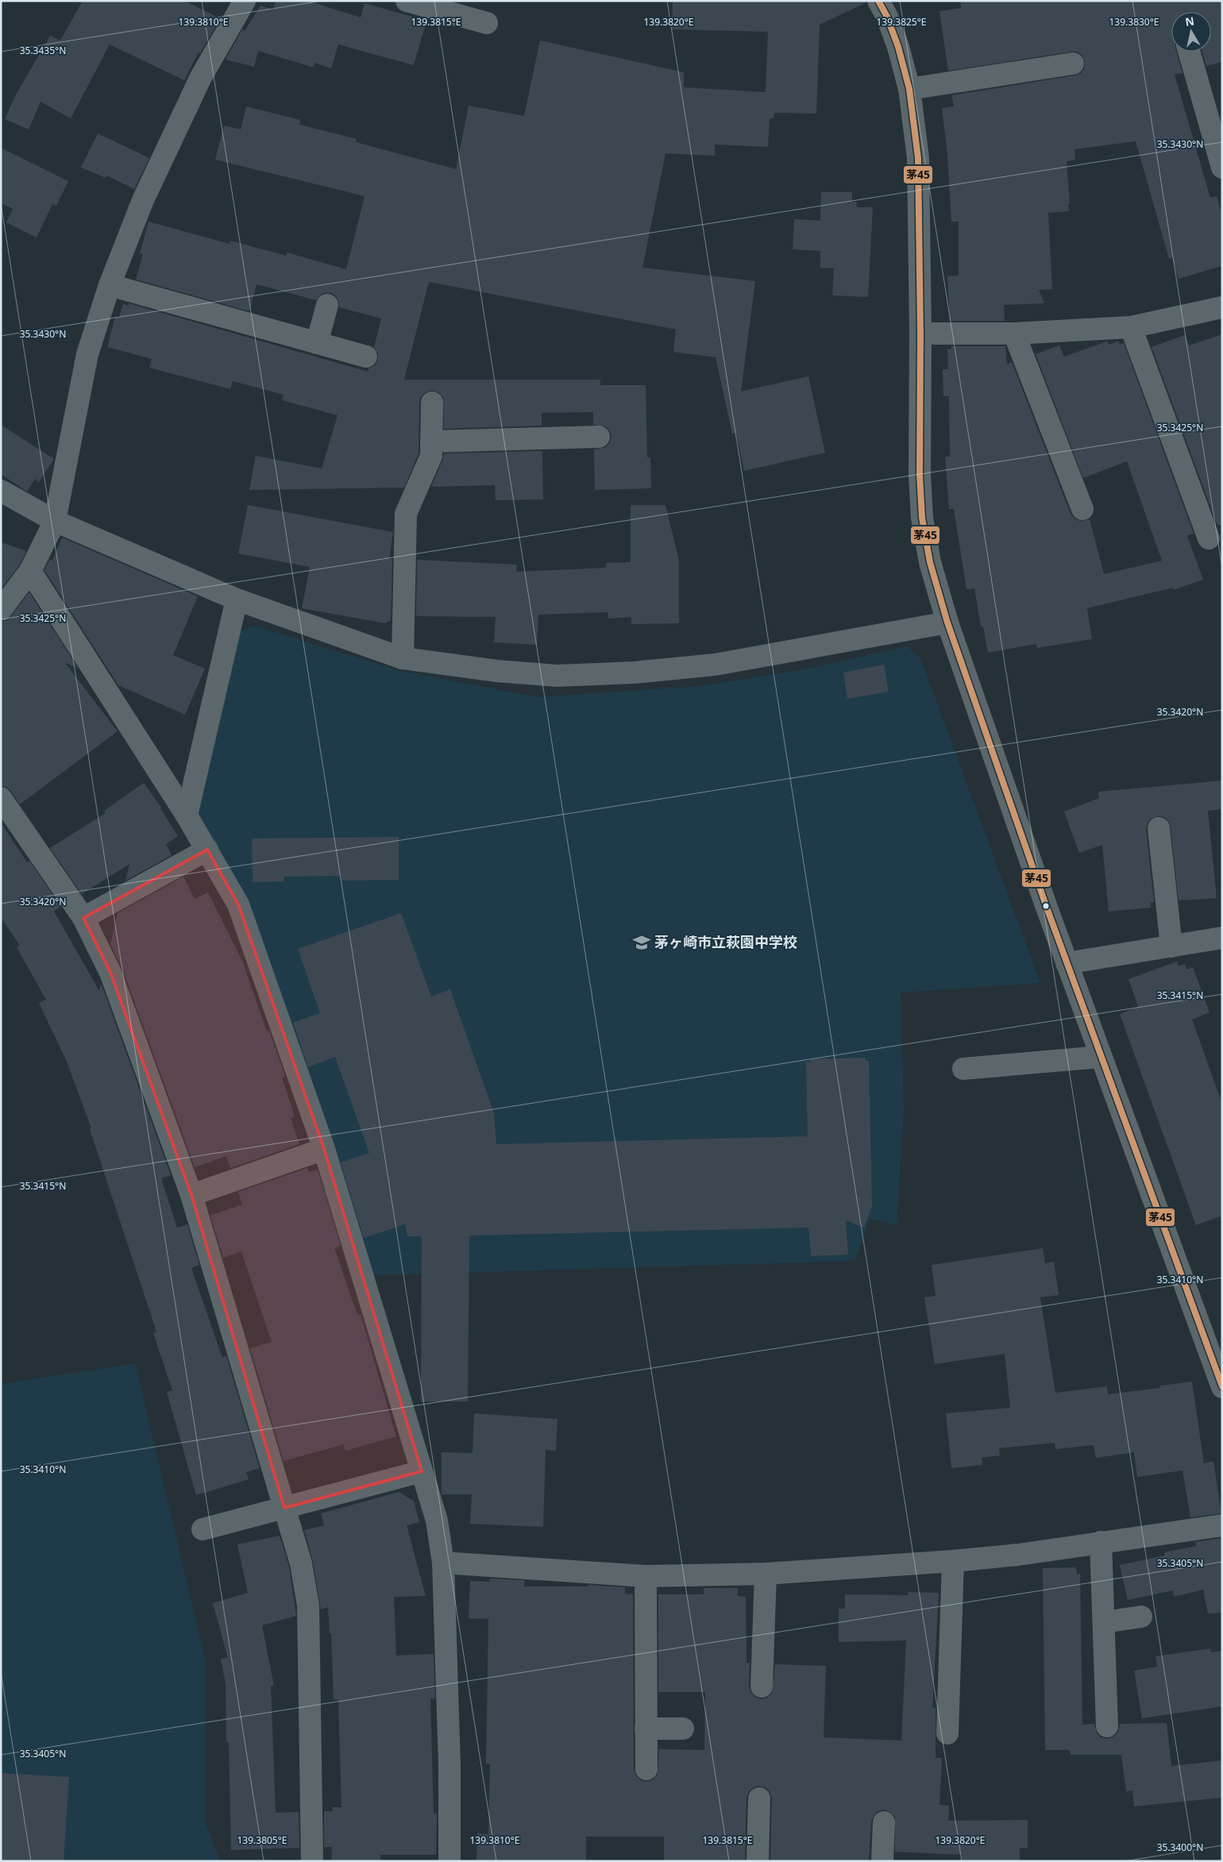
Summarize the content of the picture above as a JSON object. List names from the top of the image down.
{
  "places": {
    "school or university": ["茅ヶ崎市立萩園中学校"]
  },
  "lines": ["transit line 茅45"],
  "north": "top",
  "coordinates": [
    "139.3810°E",
    "139.3815°E",
    "139.3820°E",
    "139.3825°E",
    "139.3830°E",
    "35.3435°N",
    "35.3430°N",
    "35.3425°N",
    "35.3420°N",
    "35.3415°N",
    "35.3410°N",
    "35.3405°N",
    "139.3805°E",
    "35.3400°N"
  ]
}
